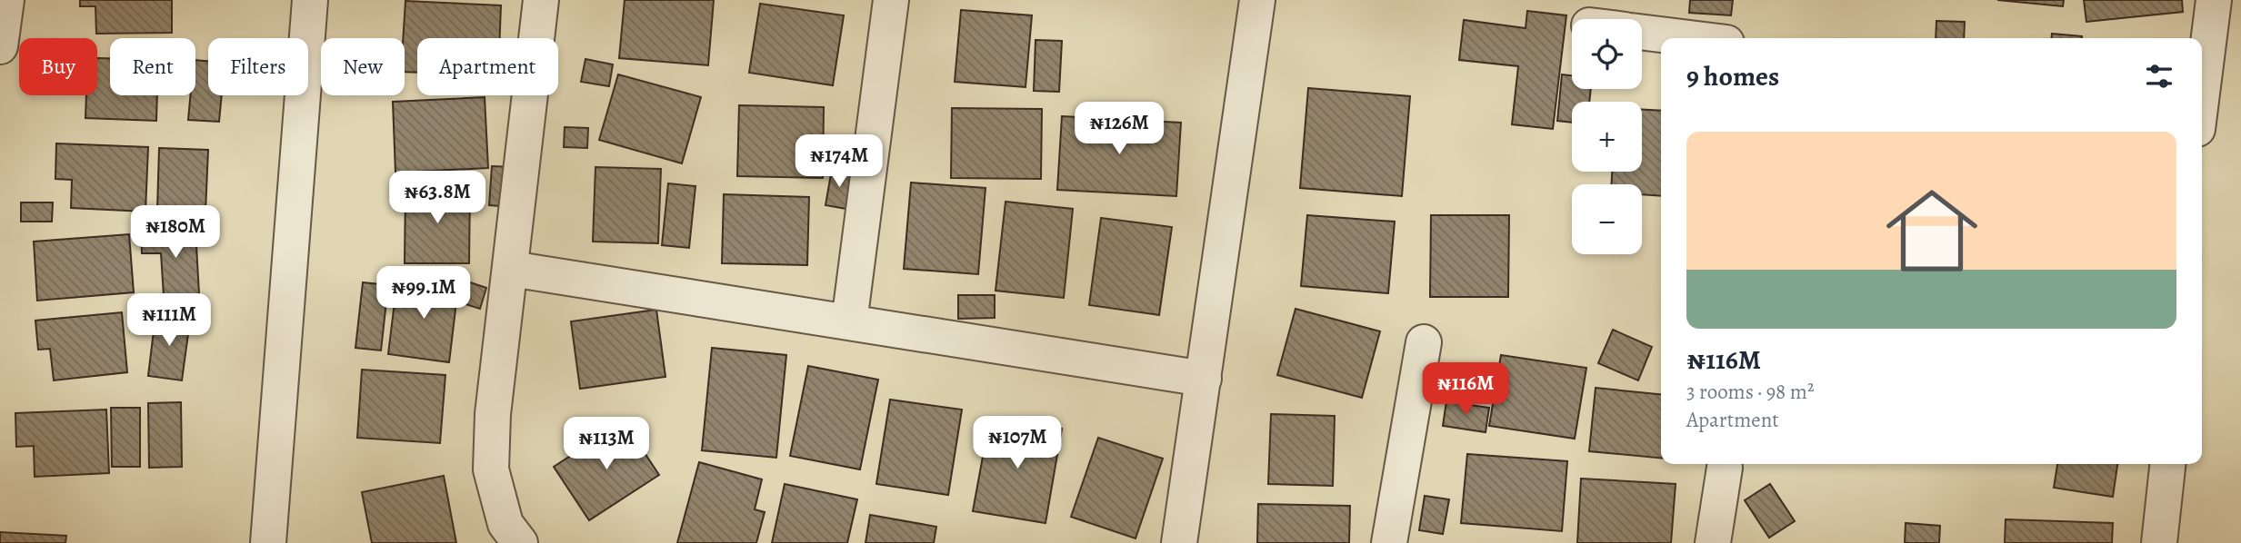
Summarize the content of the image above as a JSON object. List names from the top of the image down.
{
  "page": {
    "map_buttons": ["+", "−"],
    "chip": [
      "Buy",
      "Rent",
      "Filters",
      "New",
      "Apartment"
    ],
    "heading": "9 homes",
    "price": [
      "₦126M",
      "₦174M",
      "₦63.8M",
      "₦180M",
      "₦99.1M",
      "₦111M",
      "₦116M",
      "₦107M",
      "₦113M"
    ],
    "list": [
      {
        "name": "₦116M",
        "note": "3 rooms · 98 m² · Apartment"
      }
    ]
  }
}
